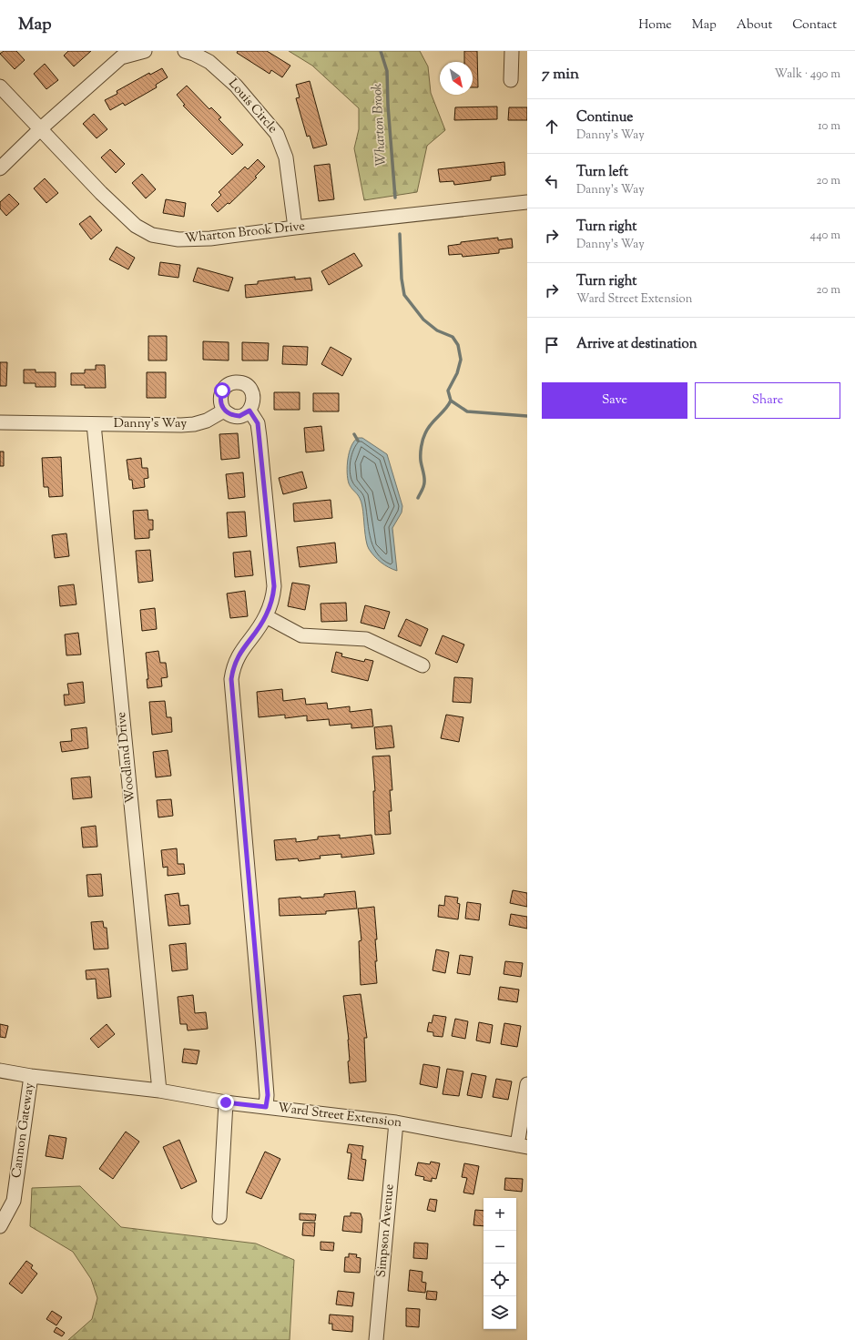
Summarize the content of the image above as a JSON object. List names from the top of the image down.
{
  "streets": {
    "street": [
      "Louis Circle",
      "Wharton Brook Drive",
      "Danny's Way",
      "Woodland Drive",
      "Ward Street Extension",
      "Cannon Gateway",
      "Simpson Avenue"
    ]
  },
  "crossings": [
    ["Louis Circle", "Wharton Brook Drive"],
    ["Danny's Way", "Woodland Drive"],
    ["Woodland Drive", "Ward Street Extension"],
    ["Ward Street Extension", "Cannon Gateway"],
    ["Ward Street Extension", "Simpson Avenue"]
  ],
  "water": ["Wharton Brook"],
  "north": "bottom right",
  "page": {
    "header": "Map",
    "nav": [
      "Home",
      "Map",
      "About",
      "Contact"
    ],
    "heading": ["7 min", "Walk · 490 m"],
    "list": [
      ["Continue", "Danny's Way", "10 m"],
      ["Turn left", "Danny's Way", "20 m"],
      ["Turn right", "Danny's Way", "440 m"],
      ["Turn right", "Ward Street Extension", "20 m"],
      "Arrive at destination"
    ],
    "buttons": ["Save", "Share"],
    "map_buttons": ["+", "−"]
  }
}
